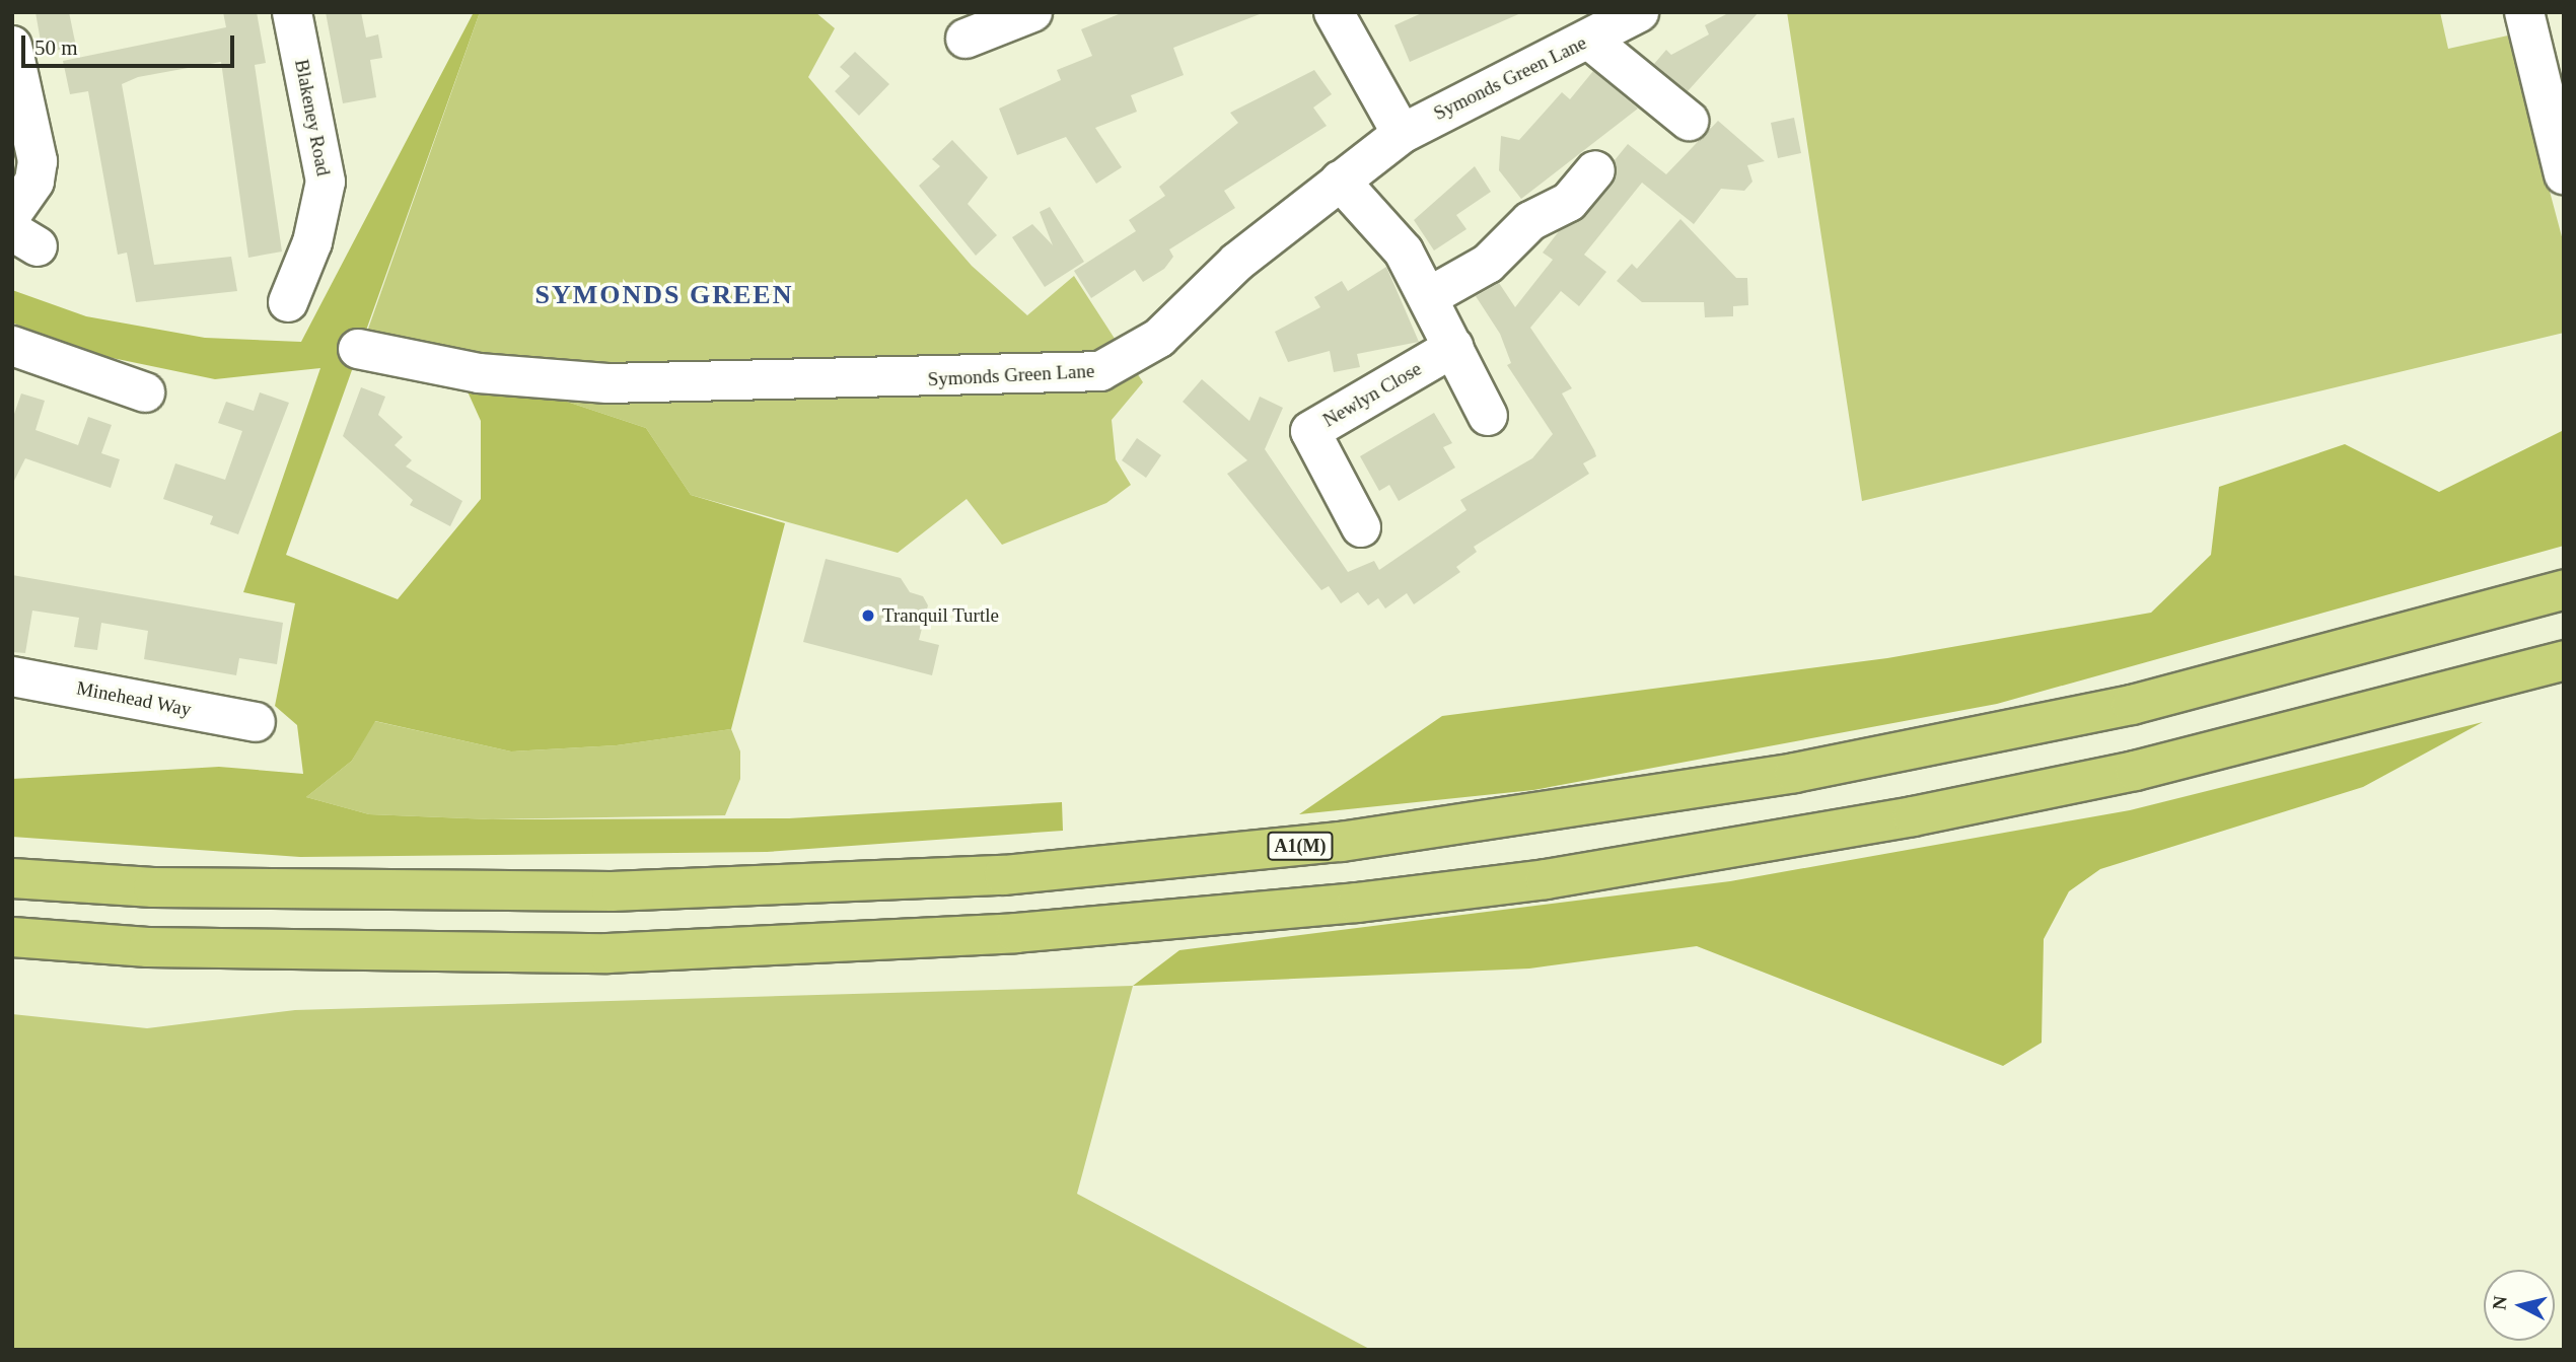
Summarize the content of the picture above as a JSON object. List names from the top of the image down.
{
  "streets": {
    "highway": ["A1(M)"],
    "street": [
      "Symonds Green Lane",
      "Blakeney Road",
      "Newlyn Close",
      "Minehead Way"
    ]
  },
  "districts": ["SYMONDS GREEN"],
  "places": ["Tranquil Turtle"],
  "scale_bar": "50 m",
  "north": "left"
}
